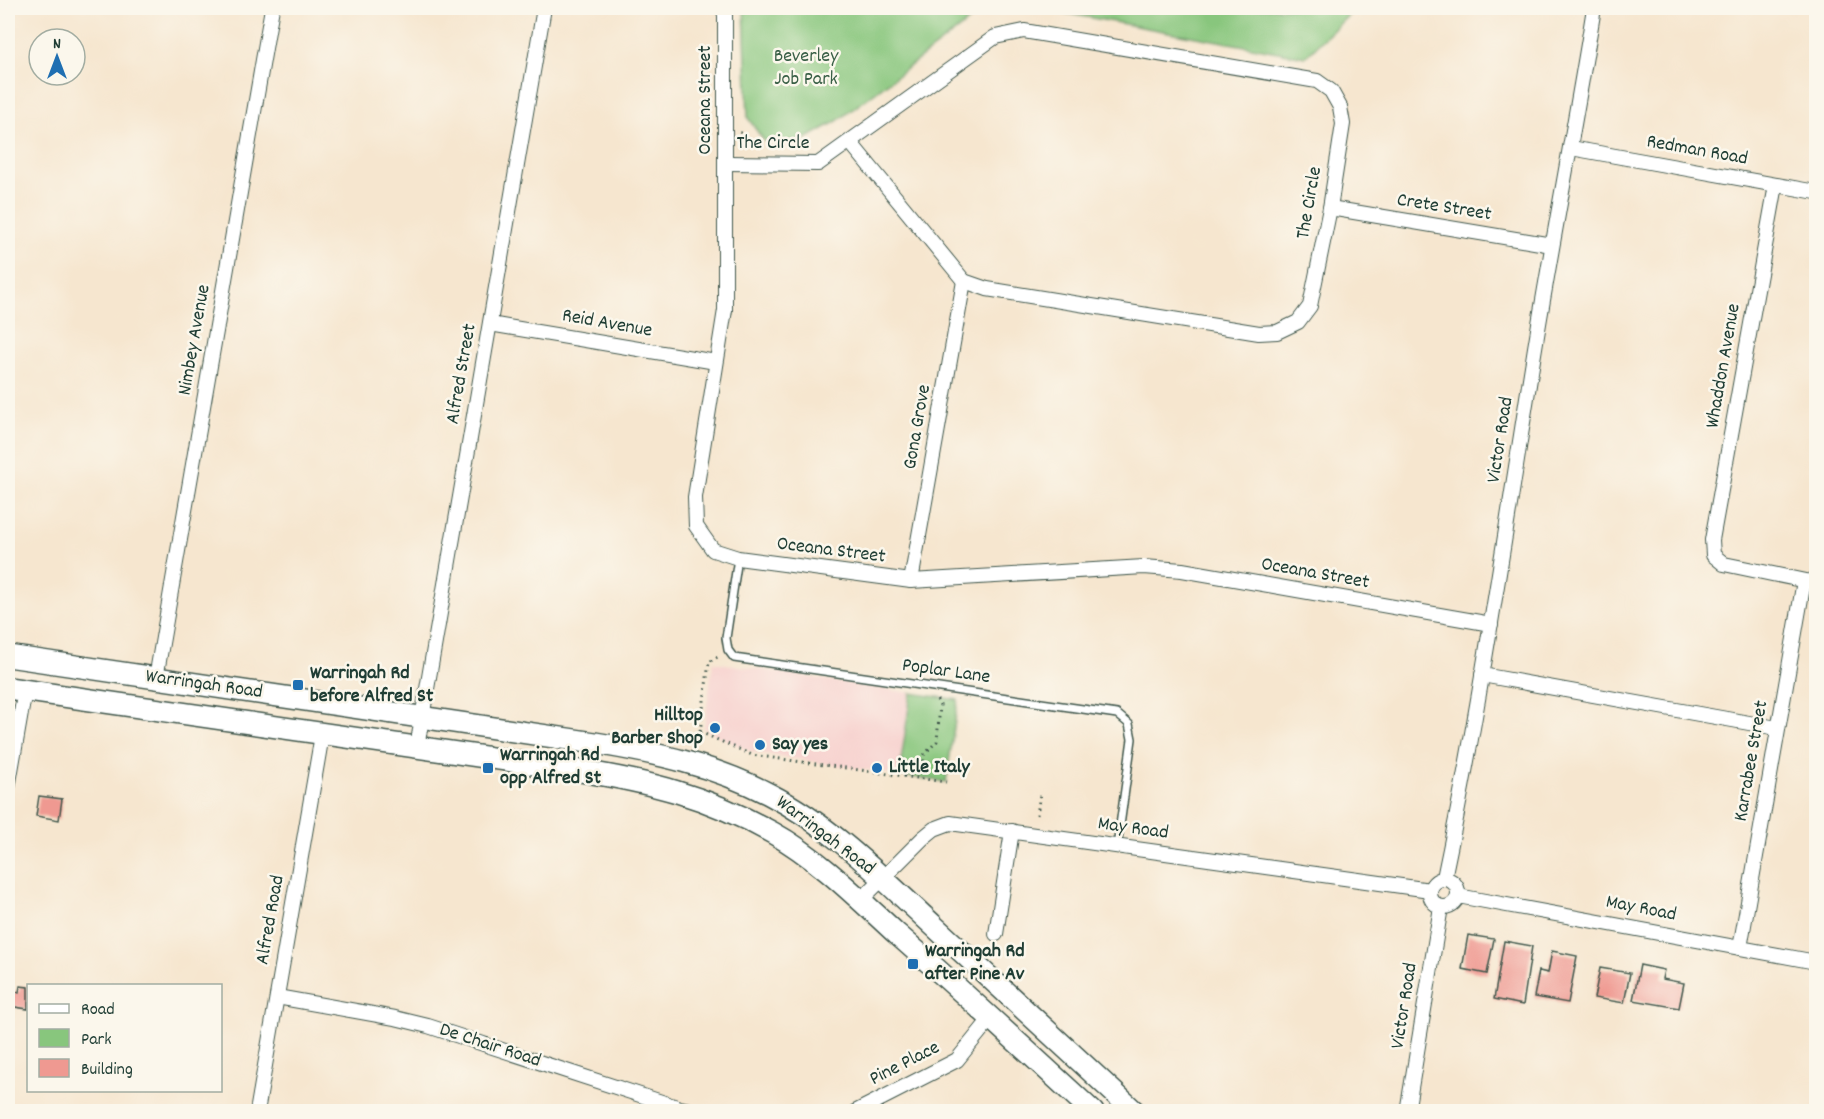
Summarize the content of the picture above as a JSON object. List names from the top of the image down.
{
  "streets": {
    "highway": ["Warringah Road"],
    "street": [
      "Oceana Street",
      "The Circle",
      "Redman Road",
      "Crete Street",
      "Reid Avenue",
      "Nimbey Avenue",
      "Whaddon Avenue",
      "Alfred Street",
      "Gona Grove",
      "Victor Road",
      "Karrabee Street",
      "May Road",
      "Alfred Road",
      "De Chair Road",
      "Pine Place"
    ],
    "lane": ["Poplar Lane"]
  },
  "crossings": [
    ["Oceana Street", "The Circle"],
    ["Oceana Street", "Reid Avenue"],
    ["Oceana Street", "Gona Grove"],
    ["Oceana Street", "Victor Road"],
    ["The Circle", "Crete Street"],
    ["The Circle", "Gona Grove"],
    ["Redman Road", "Whaddon Avenue"],
    ["Redman Road", "Victor Road"],
    ["Crete Street", "Victor Road"],
    ["Reid Avenue", "Alfred Street"],
    ["Nimbey Avenue", "Warringah Road"],
    ["Whaddon Avenue", "Karrabee Street"],
    ["Alfred Street", "Warringah Road"],
    ["Victor Road", "May Road"],
    ["Poplar Lane", "May Road"],
    ["Warringah Road", "May Road"],
    ["Warringah Road", "Alfred Road"],
    ["Warringah Road", "Pine Place"],
    ["Karrabee Street", "May Road"],
    ["Alfred Road", "De Chair Road"]
  ],
  "parks": ["Beverley Job Park"],
  "places": {
    "transit": ["Warringah Rd before Alfred St", "Warringah Rd opp Alfred St", "Warringah Rd after Pine Av"],
    "other": ["Hilltop Barber Shop", "Say yes", "Little Italy"]
  },
  "legend": ["Road", "Park", "Building"],
  "north": "top"
}
